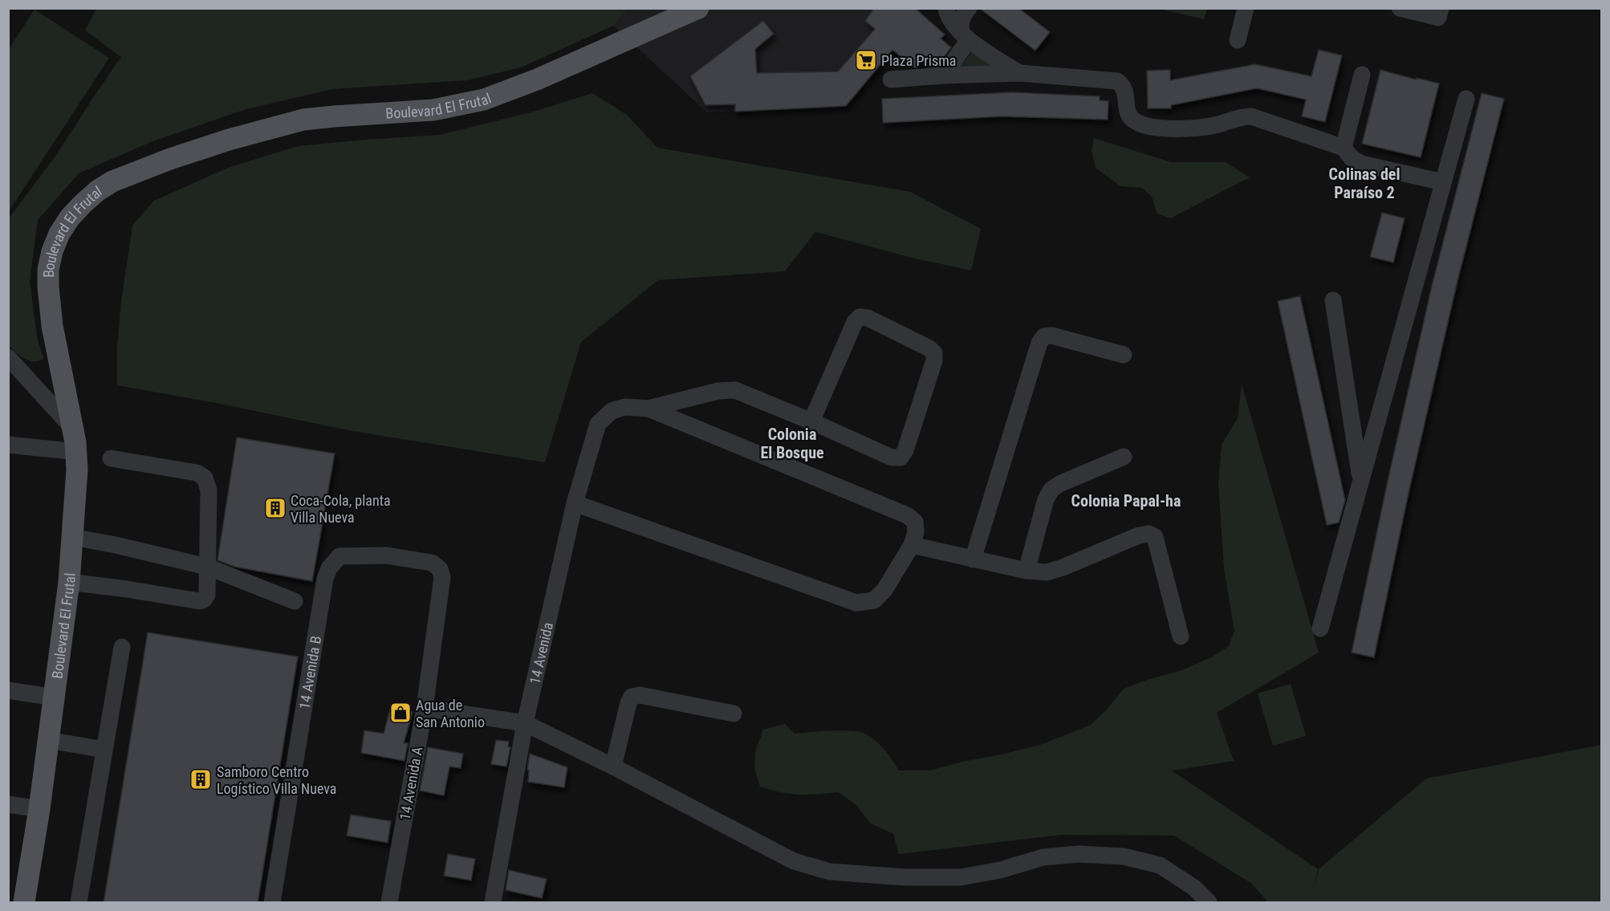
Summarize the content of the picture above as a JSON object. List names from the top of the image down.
{
  "streets": {
    "main road": ["Boulevard El Frutal"],
    "street": ["14 Avenida", "14 Avenida B", "14 Avenida A"]
  },
  "crossings": [
    ["14 Avenida B", "14 Avenida A"]
  ],
  "districts": ["Colinas del Paraíso 2", "Colonia El Bosque", "Colonia Papal-ha"],
  "places": {
    "supermarket": ["Plaza Prisma"],
    "building": ["Coca-Cola, planta Villa Nueva", "Samboro Centro Logístico Villa Nueva"],
    "shop": ["Agua de San Antonio"]
  }
}
